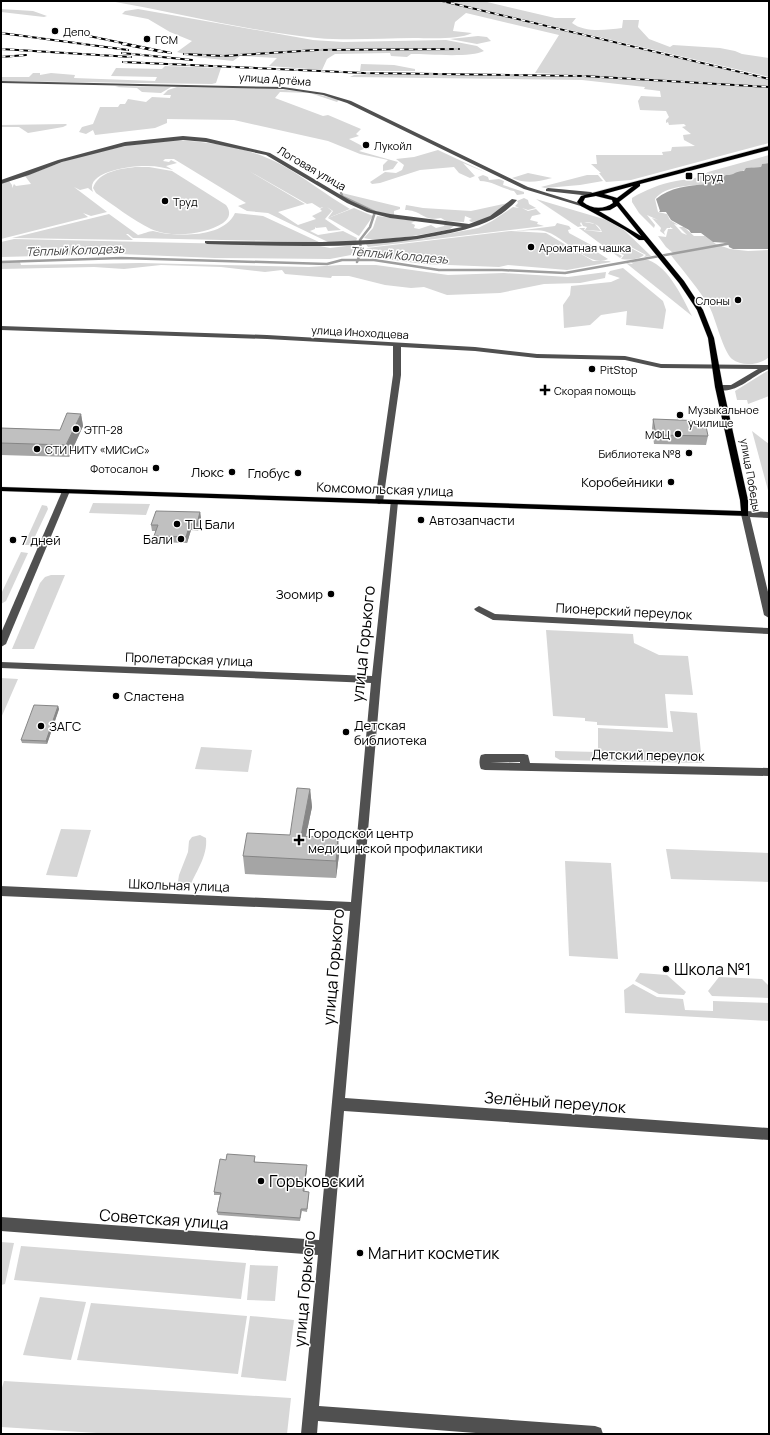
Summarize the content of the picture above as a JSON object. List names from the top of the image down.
{
  "streets": {
    "main road": ["улица Победы", "Комсомольская улица"],
    "street": [
      "улица Артёма",
      "Логовая улица",
      "улица Иноходцева",
      "Пионерский переулок",
      "улица Горького",
      "Пролетарская улица",
      "Детский переулок",
      "Школьная улица",
      "Зелёный переулок",
      "Советская улица"
    ]
  },
  "crossings": [
    ["улица Иноходцева", "улица Победы"],
    ["улица Победы", "Комсомольская улица"],
    ["Комсомольская улица", "улица Горького"],
    ["улица Горького", "Пролетарская улица"],
    ["улица Горького", "Школьная улица"],
    ["улица Горького", "Зелёный переулок"],
    ["улица Горького", "Советская улица"]
  ],
  "water": ["Тёплый Колодезь"],
  "places": {
    "other": [
      "Депо",
      "ГСМ",
      "Лукойл",
      "Труд",
      "Ароматная чашка",
      "Слоны",
      "PitStop",
      "Музыкальное училище",
      "ЭТП-28",
      "МФЦ",
      "СТИ НИТУ «МИСиС»",
      "Библиотека №8",
      "Фотосалон",
      "Люкс",
      "Глобус",
      "Коробейники",
      "Автозапчасти",
      "ТЦ Бали",
      "Бали",
      "7 дней",
      "Зоомир",
      "Сластена",
      "ЗАГС",
      "Детская библиотека",
      "Школа №1",
      "Горьковский",
      "Магнит косметик"
    ],
    "transit": ["Пруд"],
    "health": ["Скорая помощь", "Городской центр медицинской профилактики"]
  }
}
